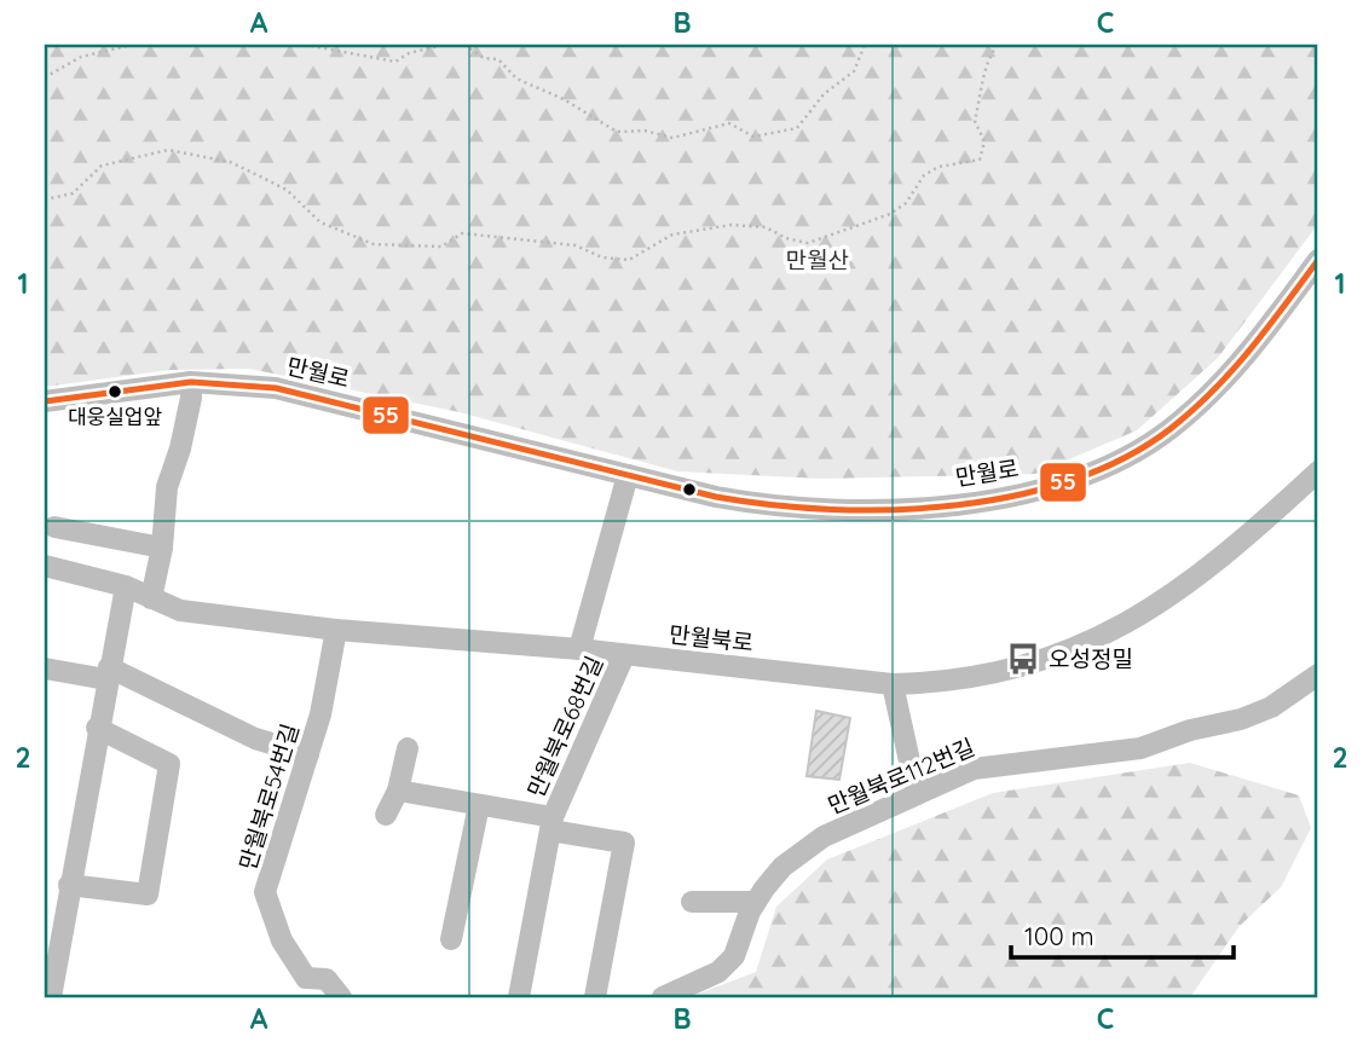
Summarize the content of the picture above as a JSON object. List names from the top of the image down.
{
  "streets": {
    "street": [
      "만월로",
      "만월북로",
      "만월북로68번길",
      "만월북로112번길",
      "만월북로54번길"
    ]
  },
  "crossings": [
    ["만월북로", "만월북로68번길"],
    ["만월북로", "만월북로54번길"]
  ],
  "parks": ["만월산"],
  "places": {
    "other": ["대웅실업앞"],
    "bus stop": ["오성정밀"]
  },
  "lines": ["transit line 55"],
  "scale_bar": "100 m",
  "grid": {
    "columns": ["A", "B", "C"],
    "rows": ["1", "2"]
  }
}
